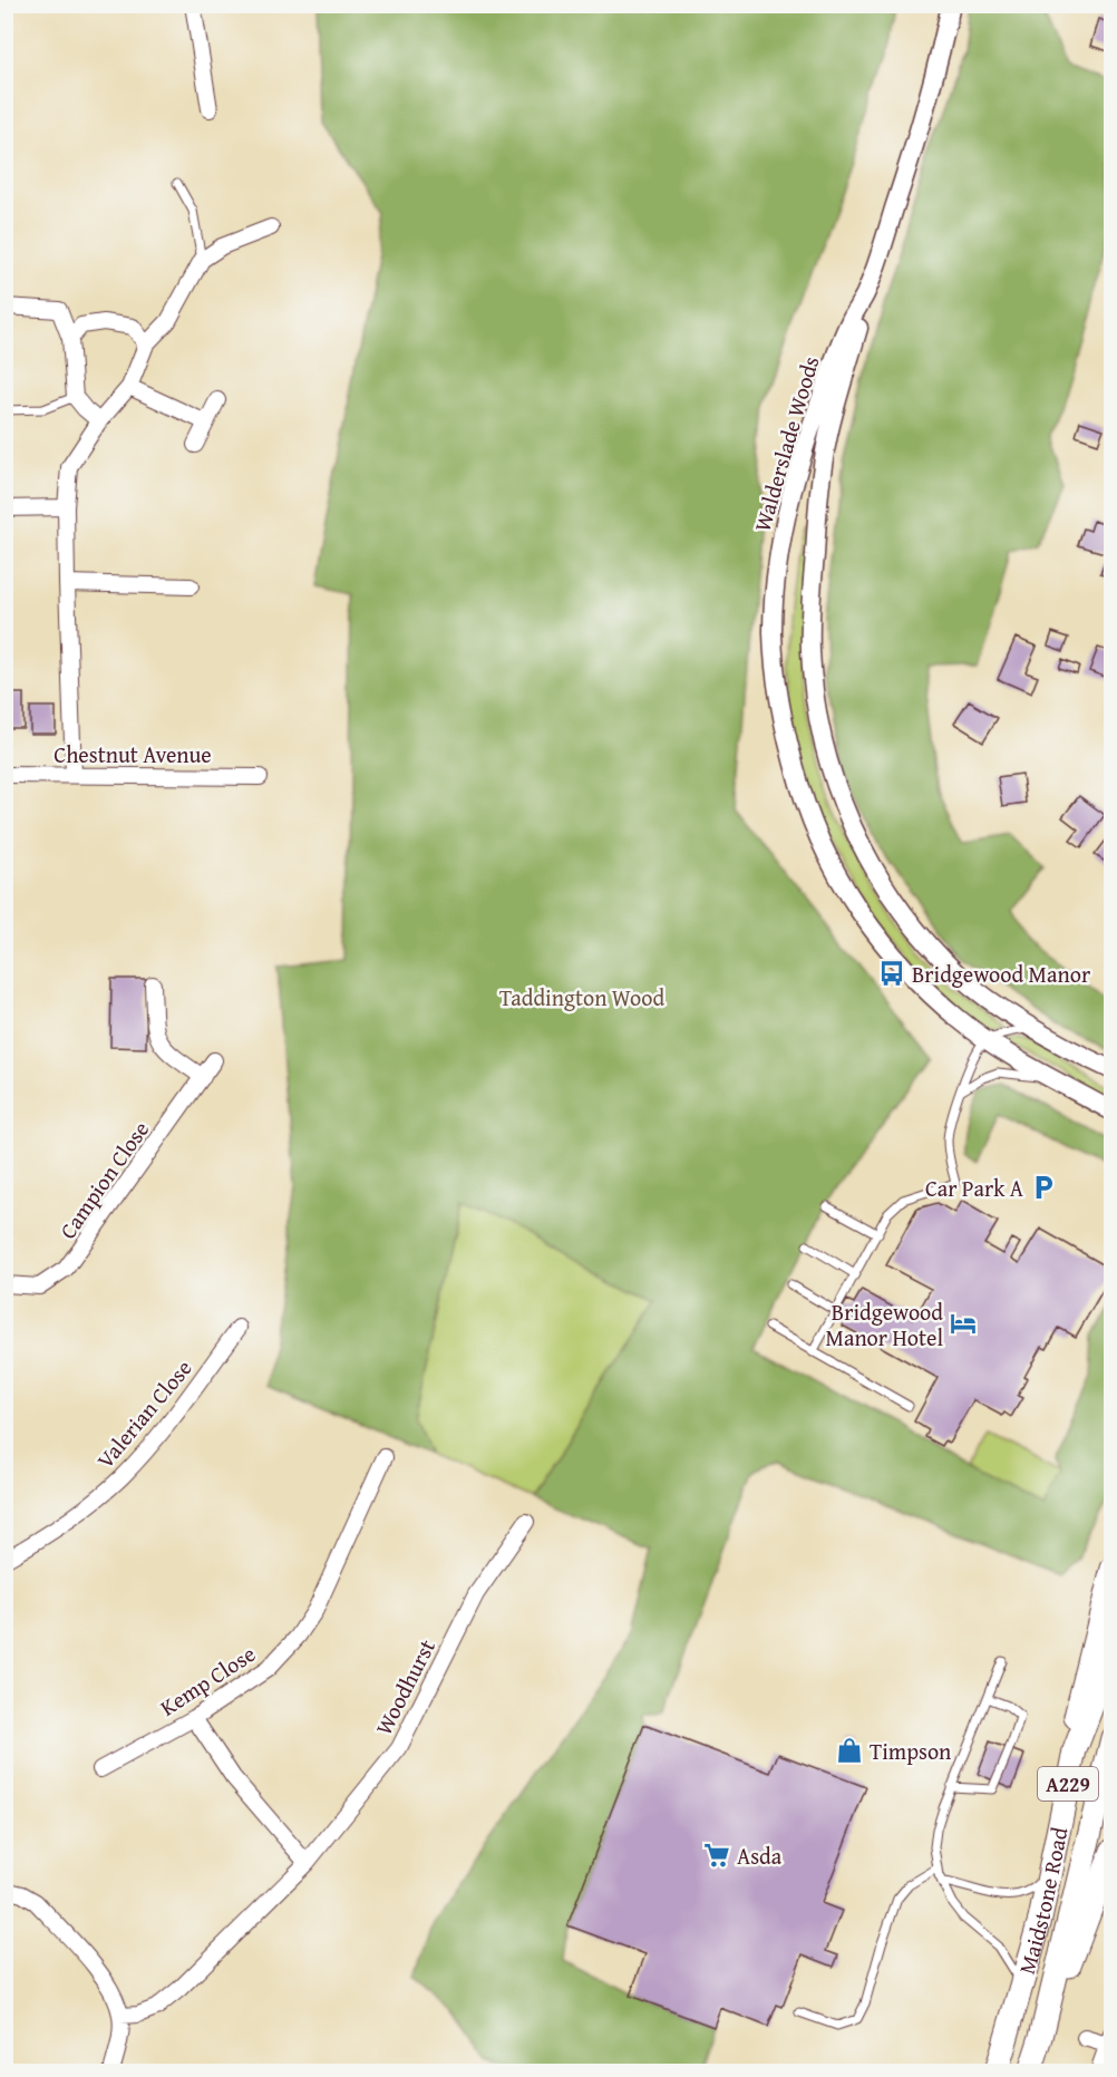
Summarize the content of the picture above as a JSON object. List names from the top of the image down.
{
  "streets": {
    "main road": ["A229", "Maidstone Road"],
    "street": [
      "Walderslade Woods",
      "Chestnut Avenue",
      "Campion Close",
      "Valerian Close",
      "Kemp Close",
      "Woodhurst"
    ]
  },
  "parks": ["Taddington Wood"],
  "places": {
    "bus stop": ["Bridgewood Manor"],
    "parking": ["Car Park A"],
    "hotel": ["Bridgewood Manor Hotel"],
    "shop": ["Timpson"],
    "supermarket": ["Asda"]
  }
}
